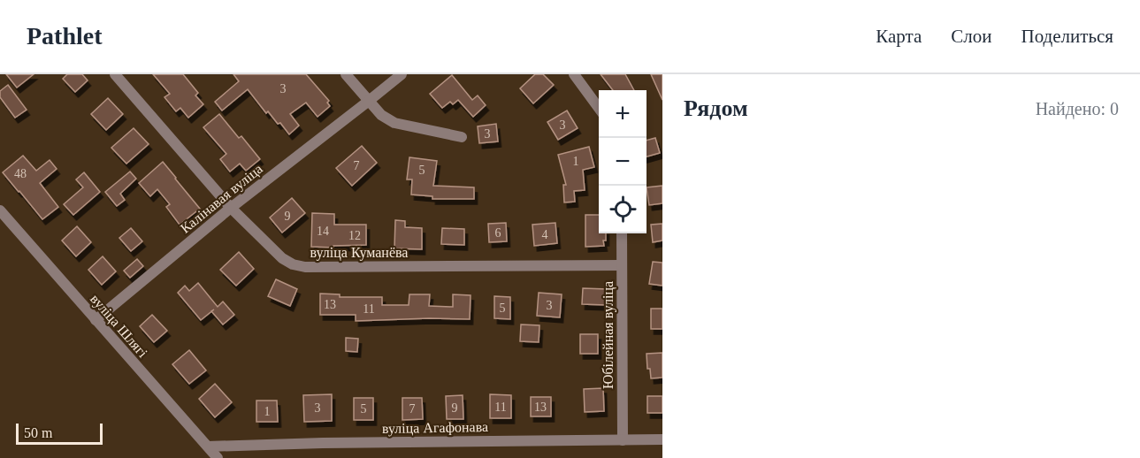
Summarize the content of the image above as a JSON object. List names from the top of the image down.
{
  "streets": {
    "street": [
      "Калінавая вуліца",
      "вуліца Куманёва",
      "вуліца Шлягі",
      "Юбілейная вуліца",
      "вуліца Агафонава"
    ]
  },
  "crossings": [
    ["Калінавая вуліца", "вуліца Куманёва"],
    ["Калінавая вуліца", "вуліца Шлягі"],
    ["вуліца Куманёва", "Юбілейная вуліца"],
    ["вуліца Шлягі", "вуліца Агафонава"],
    ["Юбілейная вуліца", "вуліца Агафонава"]
  ],
  "house_numbers": [
    "3",
    "3",
    "3",
    "1",
    "7",
    "5",
    "48",
    "9",
    "14",
    "6",
    "4",
    "12",
    "13",
    "3",
    "5",
    "11",
    "11",
    "13",
    "3",
    "9",
    "5",
    "7",
    "1"
  ],
  "scale_bar": "50 m",
  "page": {
    "header": "Pathlet",
    "nav": ["Карта", "Слои", "Поделиться"],
    "heading": ["Рядом", "Найдено: 0"],
    "map_buttons": ["+", "−"],
    "scale": "50 m"
  }
}
